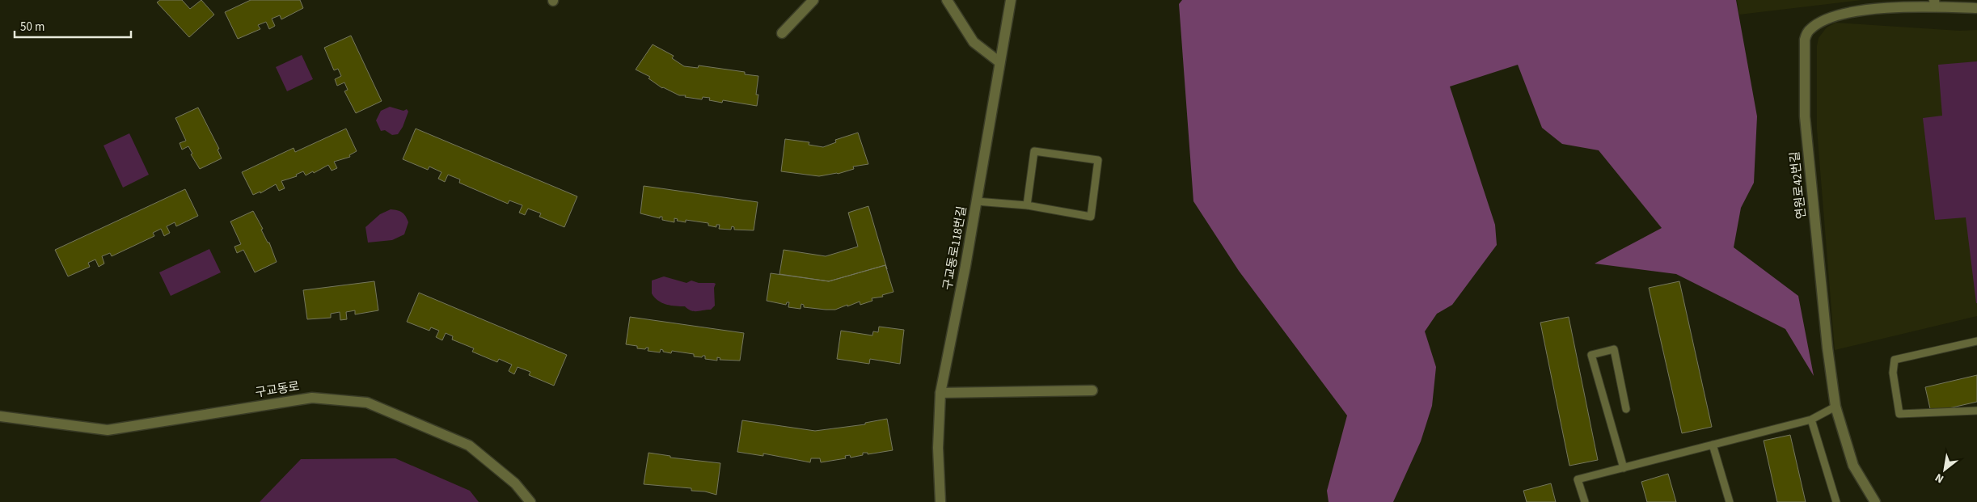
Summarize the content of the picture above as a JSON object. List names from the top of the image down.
{
  "streets": {
    "street": ["연원로42번길", "구교동로118번길", "구교동로"]
  },
  "scale_bar": "50 m",
  "north": "bottom left"
}
